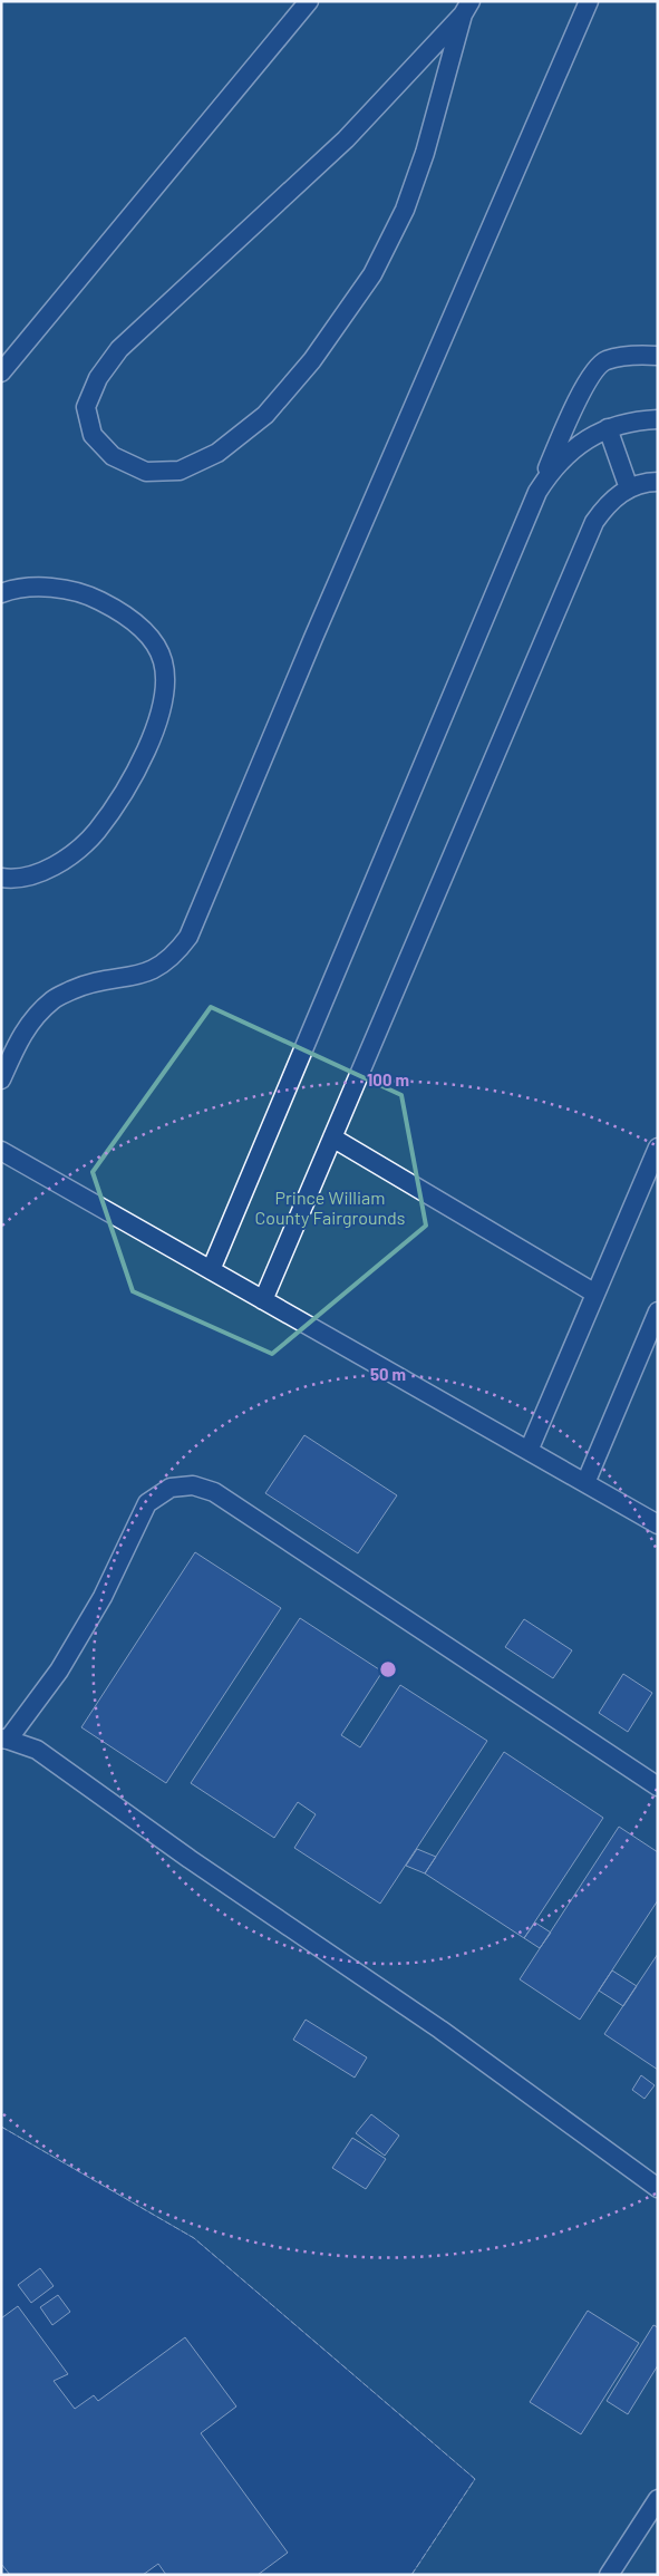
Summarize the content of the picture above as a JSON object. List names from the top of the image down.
{
  "parks": ["Prince William County Fairgrounds"],
  "rings": ["100 m", "50 m"]
}
